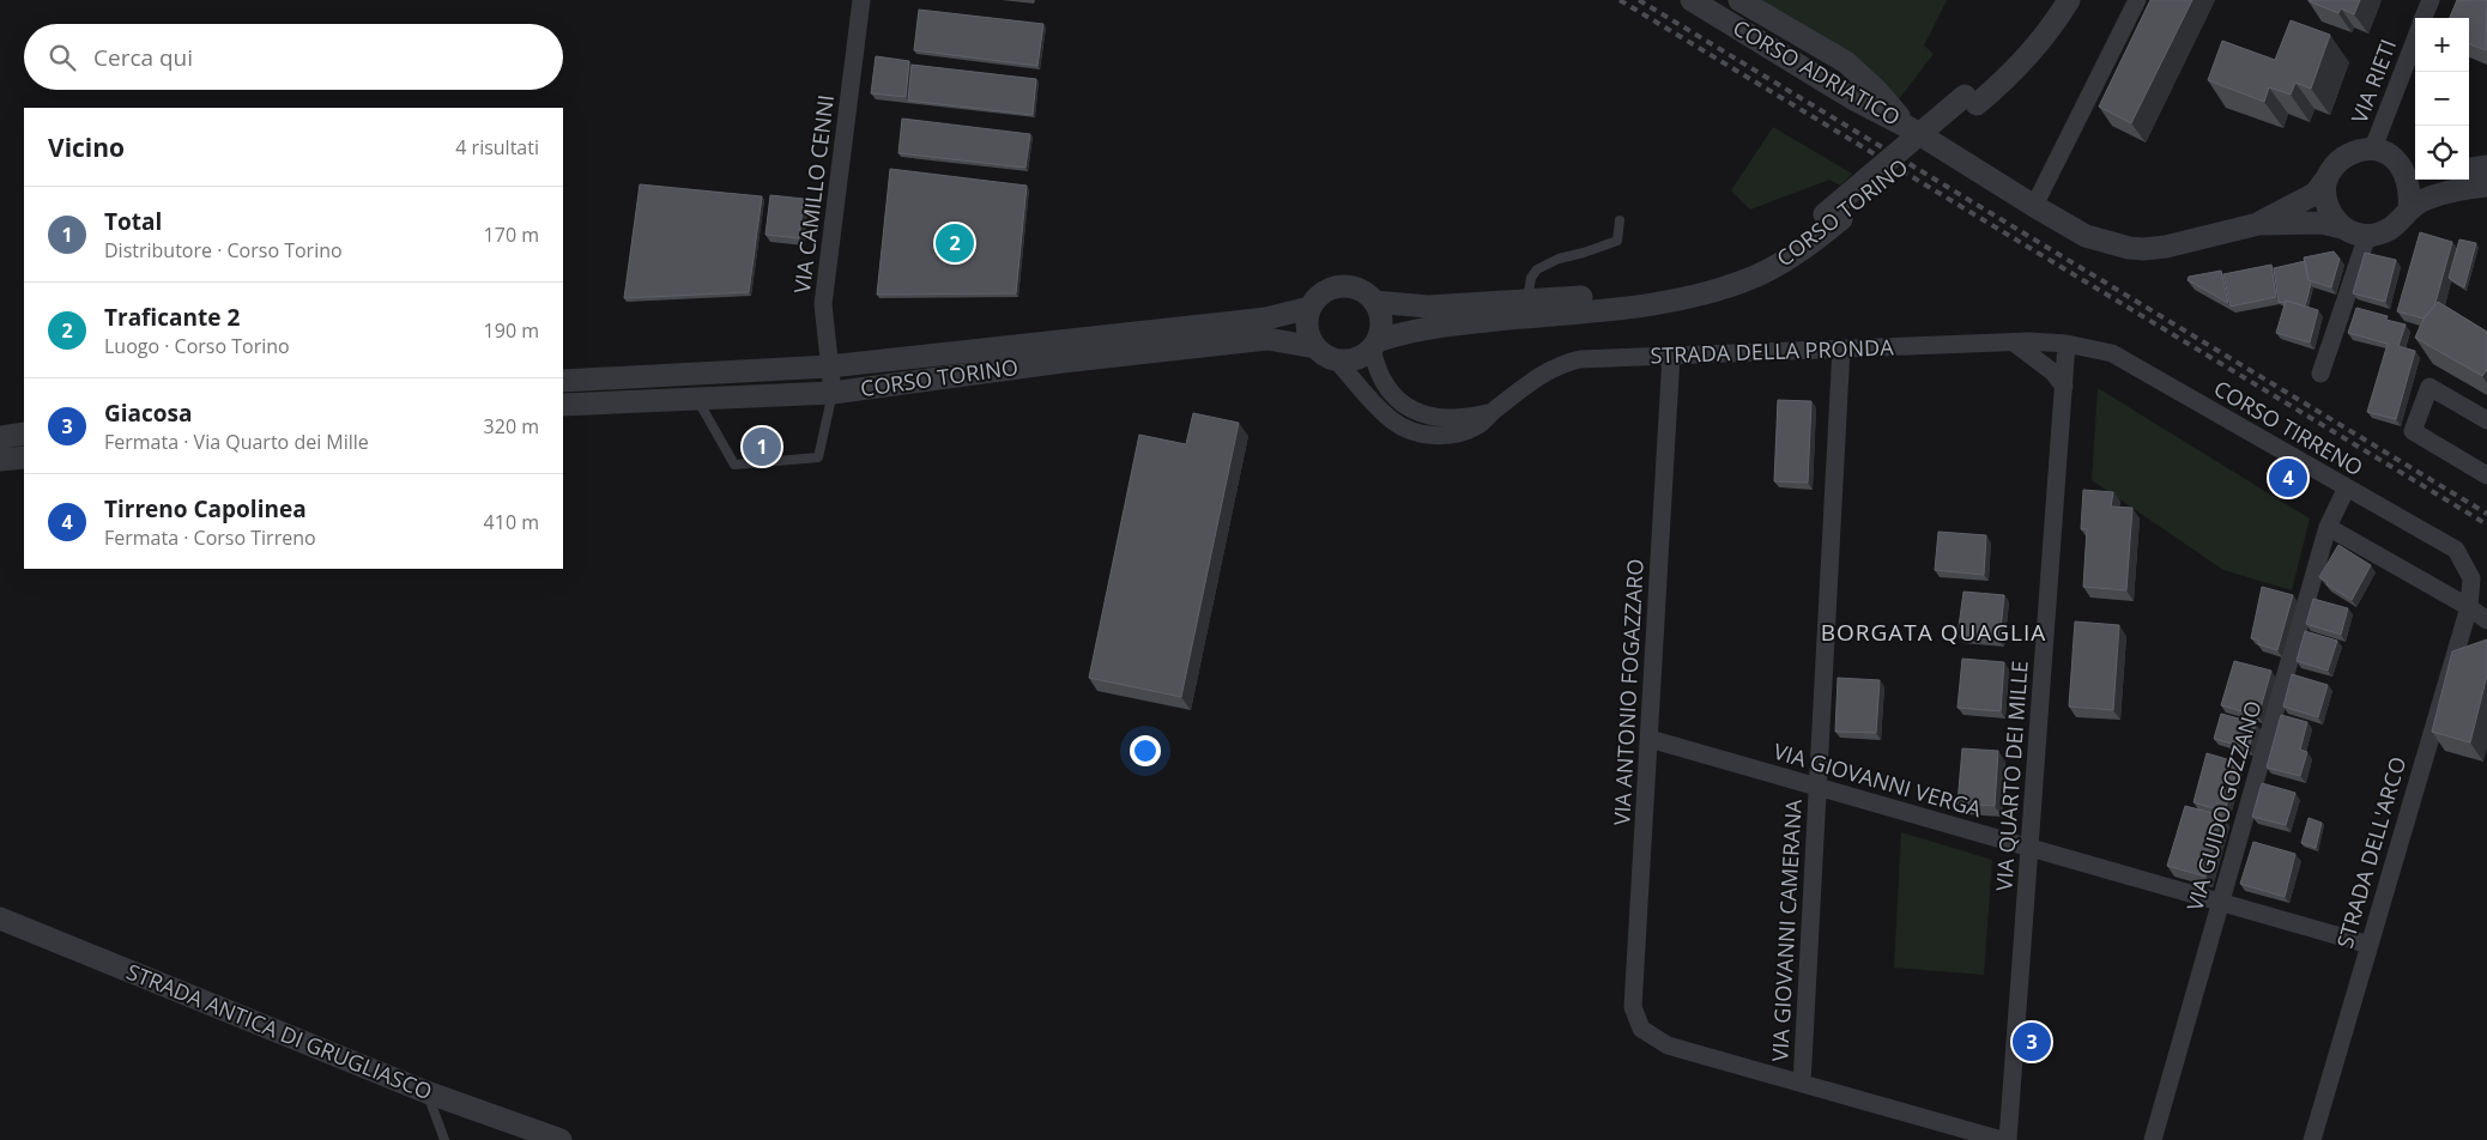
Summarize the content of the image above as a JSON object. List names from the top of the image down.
{
  "streets": {
    "street": [
      "CORSO ADRIATICO",
      "VIA RIETI",
      "VIA CAMILLO CENNI",
      "CORSO TORINO",
      "STRADA DELLA PRONDA",
      "CORSO TIRRENO",
      "VIA ANTONIO FOGAZZARO",
      "VIA QUARTO DEI MILLE",
      "VIA GIOVANNI VERGA",
      "VIA GUIDO GOZZANO",
      "STRADA DELL'ARCO",
      "VIA GIOVANNI CAMERANA",
      "STRADA ANTICA DI GRUGLIASCO"
    ]
  },
  "crossings": [
    ["VIA CAMILLO CENNI", "CORSO TORINO"],
    ["CORSO TORINO", "STRADA DELLA PRONDA"],
    ["STRADA DELLA PRONDA", "CORSO TIRRENO"],
    ["STRADA DELLA PRONDA", "VIA ANTONIO FOGAZZARO"],
    ["STRADA DELLA PRONDA", "VIA QUARTO DEI MILLE"],
    ["STRADA DELLA PRONDA", "VIA GIOVANNI CAMERANA"],
    ["CORSO TIRRENO", "VIA QUARTO DEI MILLE"],
    ["CORSO TIRRENO", "VIA GUIDO GOZZANO"],
    ["CORSO TIRRENO", "STRADA DELL'ARCO"],
    ["VIA ANTONIO FOGAZZARO", "VIA GIOVANNI VERGA"],
    ["VIA ANTONIO FOGAZZARO", "VIA GIOVANNI CAMERANA"],
    ["VIA QUARTO DEI MILLE", "VIA GIOVANNI VERGA"],
    ["VIA GIOVANNI VERGA", "VIA GUIDO GOZZANO"],
    ["VIA GIOVANNI VERGA", "STRADA DELL'ARCO"],
    ["VIA GIOVANNI VERGA", "VIA GIOVANNI CAMERANA"]
  ],
  "districts": ["BORGATA QUAGLIA"],
  "page": {
    "map_buttons": ["+", "−"],
    "search": "Cerca qui",
    "heading": ["Vicino", "4 risultati"],
    "list": [
      {
        "mark": "1",
        "name": "Total",
        "note": "Distributore · Corso Torino",
        "value": "170 m"
      },
      {
        "mark": "2",
        "name": "Traficante 2",
        "note": "Luogo · Corso Torino",
        "value": "190 m"
      },
      {
        "mark": "3",
        "name": "Giacosa",
        "note": "Fermata · Via Quarto dei Mille",
        "value": "320 m"
      },
      {
        "mark": "4",
        "name": "Tirreno Capolinea",
        "note": "Fermata · Corso Tirreno",
        "value": "410 m"
      }
    ],
    "pins": [
      "2",
      "1",
      "4",
      "3"
    ]
  }
}
